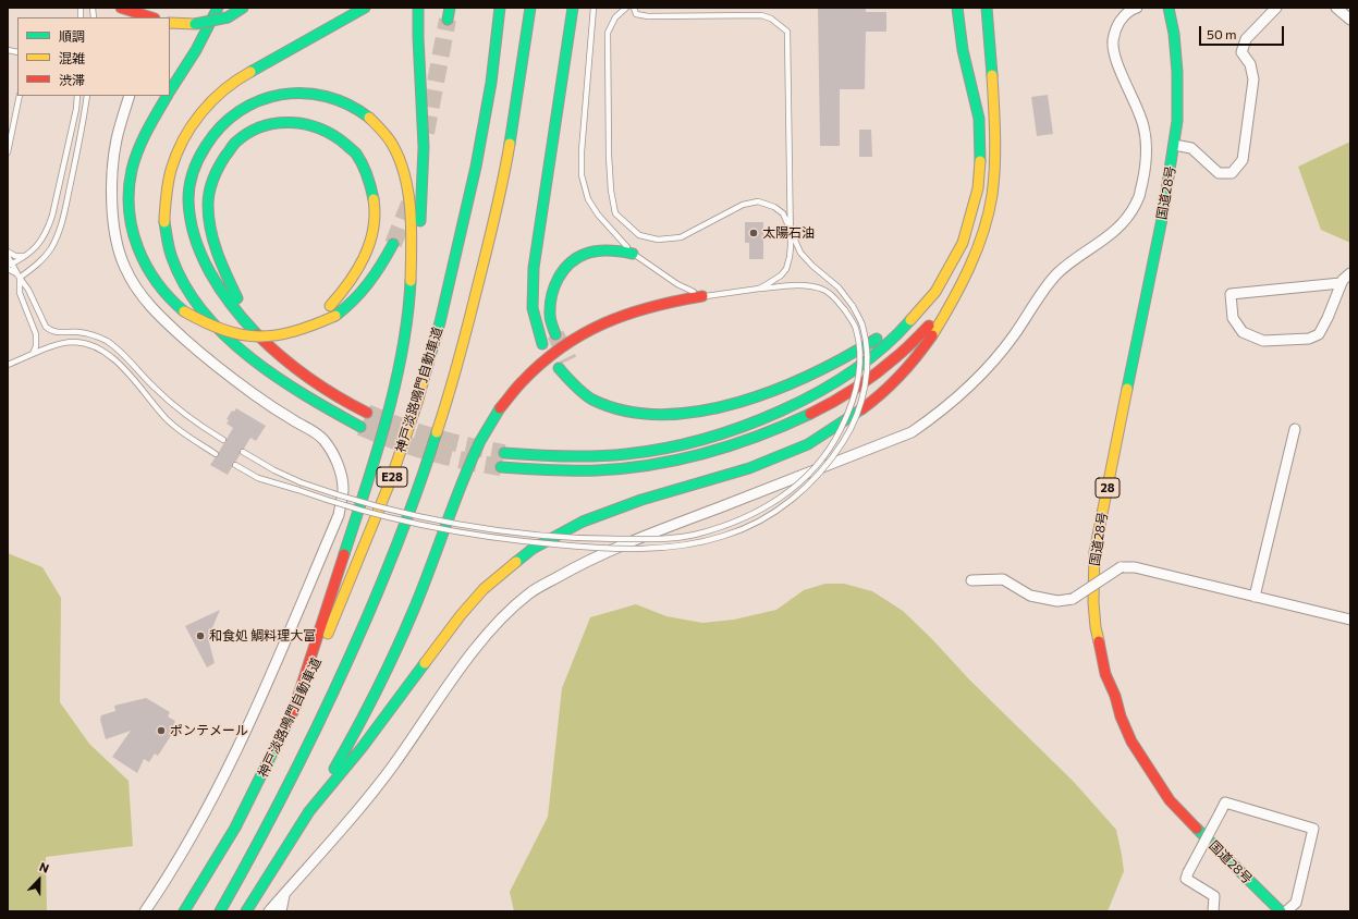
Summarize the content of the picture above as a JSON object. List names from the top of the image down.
{
  "streets": {
    "main road": [
      "国道28号",
      "神戸淡路鳴門自動車道",
      "E28",
      "28"
    ]
  },
  "places": ["太陽石油", "和食処 鯛料理大富", "ポンテメール"],
  "legend": ["順調", "混雑", "渋滞"],
  "scale_bar": "50 m",
  "north": "top"
}
